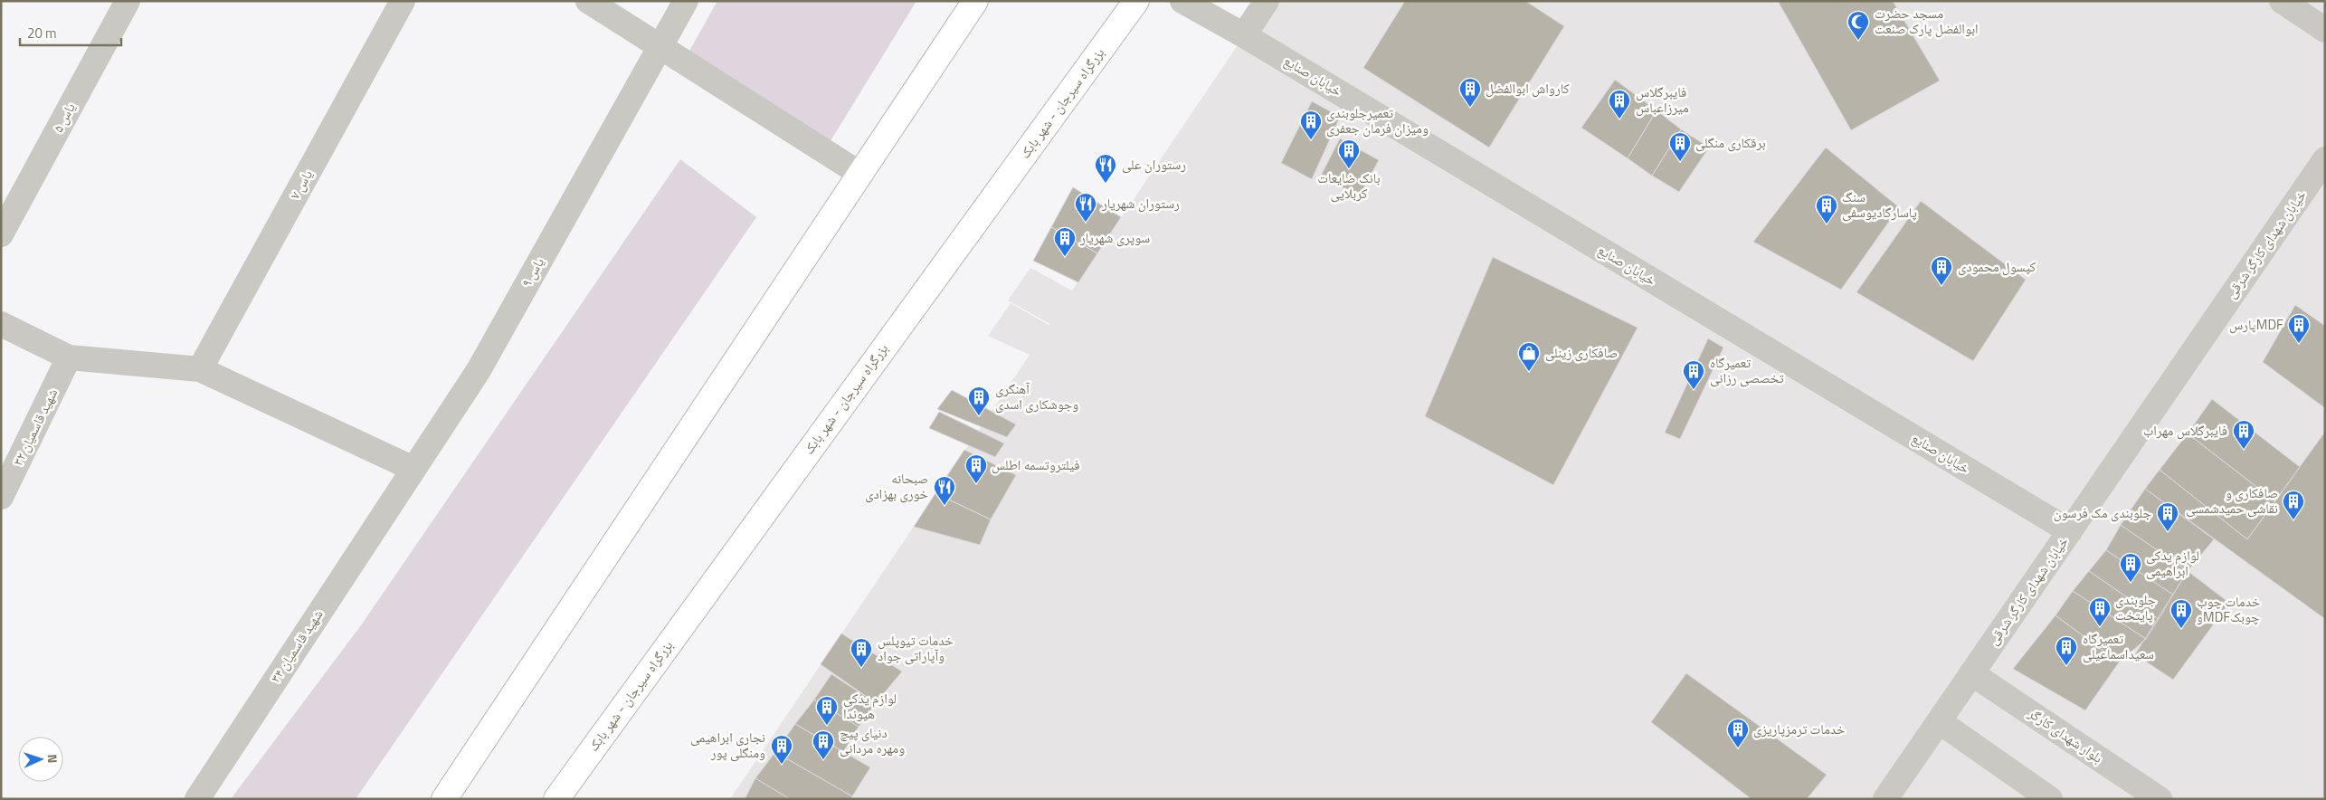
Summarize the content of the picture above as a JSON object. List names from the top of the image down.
{
  "streets": {
    "highway": ["بزرگراه سیرجان - شهر بابک"],
    "street": [
      "خیابان صنایع",
      "یاس ۵",
      "یاس ۷",
      "خیابان شهدای کارگر شرقی",
      "یاس ۹",
      "شهید قاسمیان ۳۲",
      "شهید قاسمیان ۳۴",
      "بلوار شهدای کارگر"
    ]
  },
  "crossings": [
    ["خیابان صنایع", "خیابان شهدای کارگر شرقی"],
    ["خیابان شهدای کارگر شرقی", "بلوار شهدای کارگر"],
    ["یاس ۹", "شهید قاسمیان ۳۴"]
  ],
  "places": {
    "mosque": ["مسجد حضرت ابوالفضل پارک صنعت"],
    "building": [
      "کارواش ابوالفضل",
      "فایبرگلاس میرزاعباس",
      "تعمیرجلوبندی ومیزان فرمان جعفری",
      "برقکاری منگلی",
      "بانک ضایعات کربلایی",
      "سنگ پاسارگادیوسفی",
      "سوپری شهریار",
      "کپسول محمودی",
      "پارسMDF",
      "تعمیرگاه تخصصی رزانی",
      "آهنگری وجوشکاری اسدی",
      "فایبرگلاس مهراب",
      "فیلتروتسمه اطلس",
      "صافکاری و نقاشی حمیدشمسی",
      "جلوبندی مک فرسون",
      "لوازم یدکی ابراهیمی",
      "جلوبندی پایتخت",
      "خدمات چوب وMDFچوبک",
      "تعمیرگاه سعیداسماعیلی",
      "خدمات تیوپلس وآپاراتی جواد",
      "لوازم یدکی هیوندا",
      "خدمات ترمزپاریزی",
      "دنیای پیچ ومهره مردانی",
      "نجاری ابراهیمی ومنگلی پور"
    ],
    "restaurant": ["رستوران علی", "رستوران شهریار", "صبحانه خوری بهزادی"],
    "shop": ["صافکاری زینلی"]
  },
  "scale_bar": "20 m",
  "north": "right"
}
